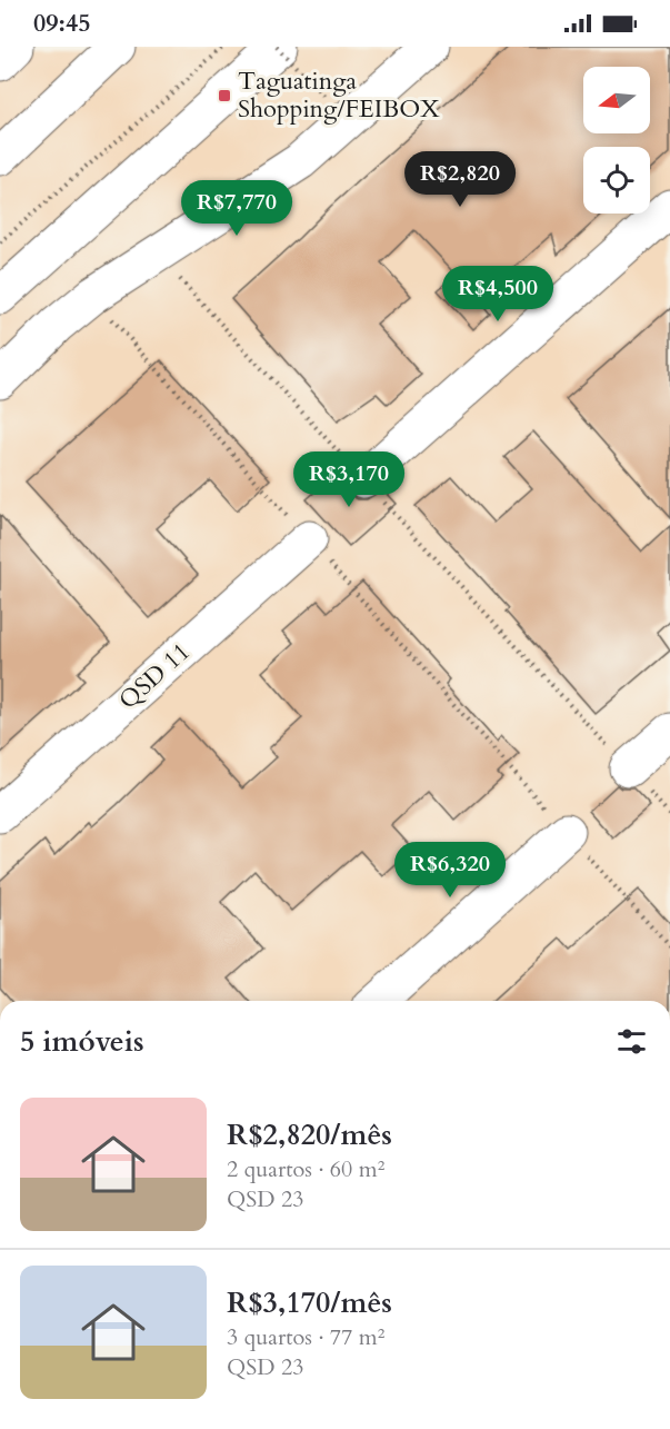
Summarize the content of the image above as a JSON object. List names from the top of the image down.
{
  "streets": {
    "main road": ["QSD 11"]
  },
  "places": {
    "transit": ["Taguatinga Shopping/FEIBOX"]
  },
  "north": "left",
  "page": {
    "status": "09:45",
    "price": [
      "R$2,820",
      "R$7,770",
      "R$4,500",
      "R$3,170",
      "R$6,320"
    ],
    "heading": "5 imóveis",
    "list": [
      {
        "name": "R$2,820/mês",
        "note": "2 quartos · 60 m² · QSD 23"
      },
      {
        "name": "R$3,170/mês",
        "note": "3 quartos · 77 m² · QSD 23"
      }
    ]
  }
}
